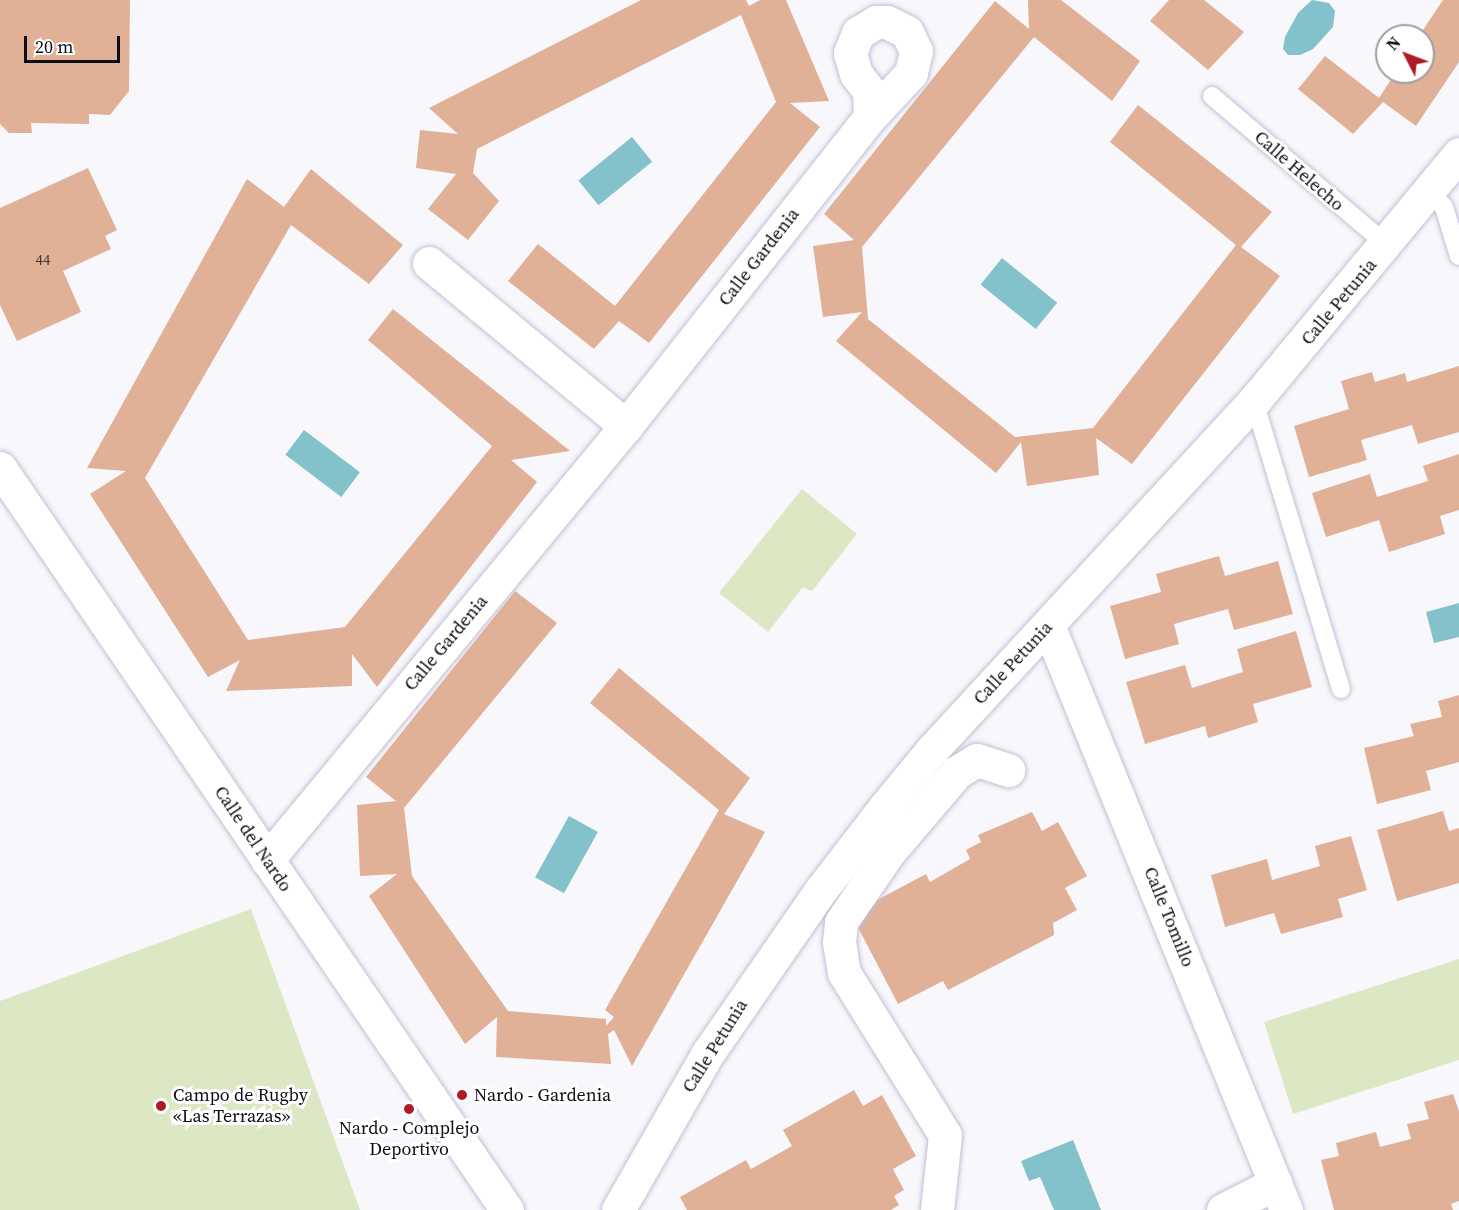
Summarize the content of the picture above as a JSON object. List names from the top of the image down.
{
  "streets": {
    "street": [
      "Calle Gardenia",
      "Calle Petunia",
      "Calle del Nardo",
      "Calle Tomillo"
    ],
    "lane": ["Calle Helecho"]
  },
  "crossings": [
    ["Calle Helecho", "Calle Petunia"],
    ["Calle Gardenia", "Calle del Nardo"],
    ["Calle Petunia", "Calle Tomillo"]
  ],
  "places": ["Nardo - Gardenia", "Campo de Rugby «Las Terrazas»", "Nardo - Complejo Deportivo"],
  "house_numbers": ["44"],
  "scale_bar": "20 m",
  "north": "top left"
}
